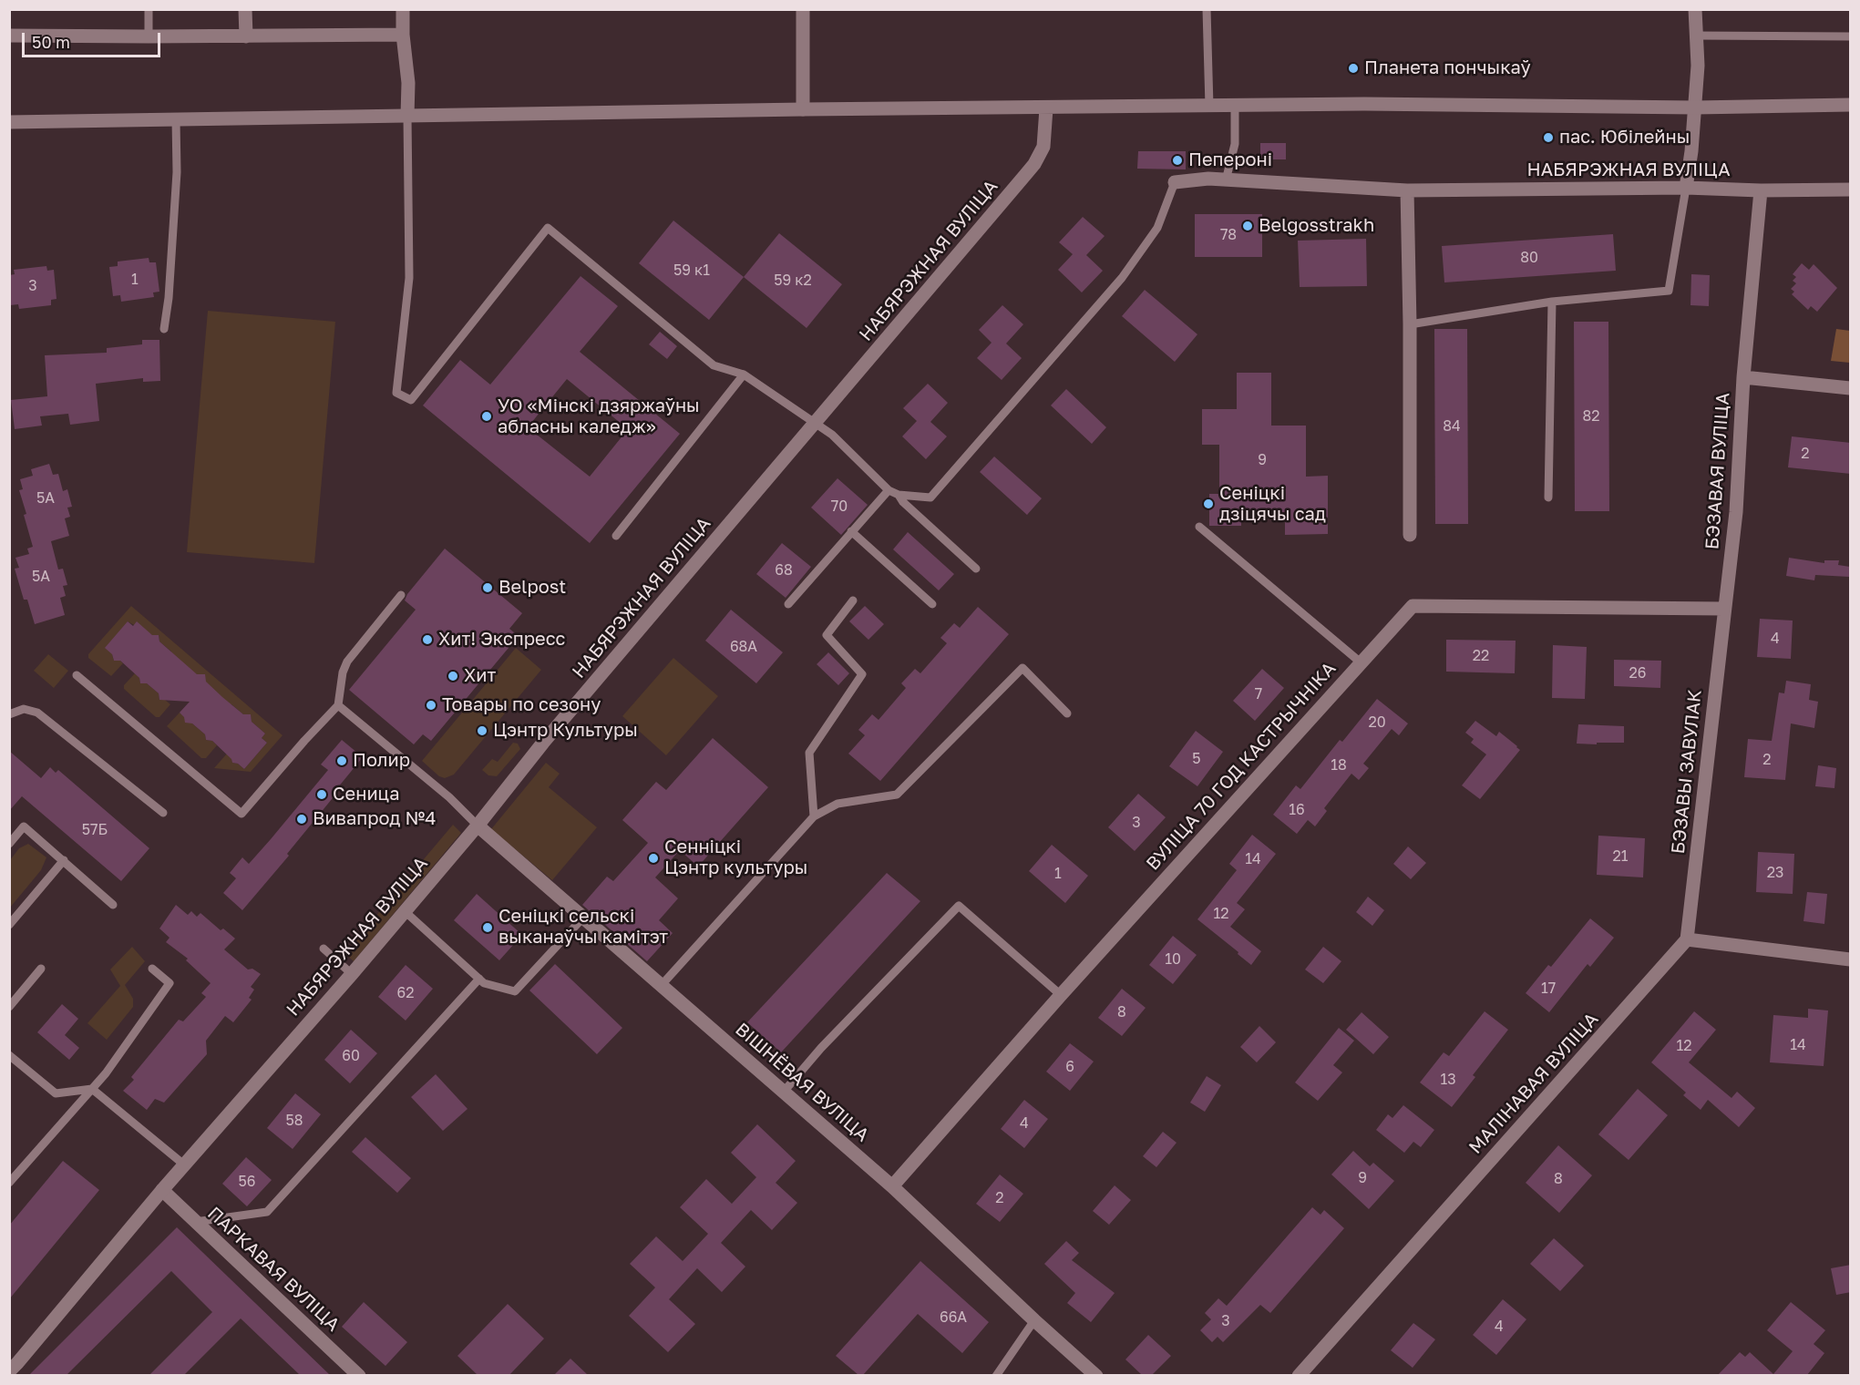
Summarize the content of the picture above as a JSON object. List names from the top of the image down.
{
  "streets": {
    "street": [
      "НАБЯРЭЖНАЯ ВУЛІЦА",
      "БЭЗАВАЯ ВУЛІЦА",
      "ВУЛІЦА 70 ГОД КАСТРЫЧНІКА",
      "БЭЗАВЫ ЗАВУЛАК",
      "ВІШНЁВАЯ ВУЛІЦА",
      "МАЛІНАВАЯ ВУЛІЦА",
      "ПАРКАВАЯ ВУЛІЦА"
    ]
  },
  "crossings": [
    ["НАБЯРЭЖНАЯ ВУЛІЦА", "ВІШНЁВАЯ ВУЛІЦА"],
    ["НАБЯРЭЖНАЯ ВУЛІЦА", "ПАРКАВАЯ ВУЛІЦА"],
    ["БЭЗАВАЯ ВУЛІЦА", "ВУЛІЦА 70 ГОД КАСТРЫЧНІКА"],
    ["БЭЗАВАЯ ВУЛІЦА", "БЭЗАВЫ ЗАВУЛАК"],
    ["ВУЛІЦА 70 ГОД КАСТРЫЧНІКА", "БЭЗАВЫ ЗАВУЛАК"],
    ["ВУЛІЦА 70 ГОД КАСТРЫЧНІКА", "ВІШНЁВАЯ ВУЛІЦА"],
    ["БЭЗАВЫ ЗАВУЛАК", "МАЛІНАВАЯ ВУЛІЦА"]
  ],
  "places": [
    "Планета пончыкаў",
    "пас. Юбілейны",
    "Пепероні",
    "Belgosstrakh",
    "УО «Мінскі дзяржаўны абласны каледж»",
    "Сеніцкі дзіцячы сад",
    "Belpost",
    "Хит! Экспресс",
    "Хит",
    "Товары по сезону",
    "Цэнтр Культуры",
    "Полир",
    "Сеница",
    "Вивапрод №4",
    "Сенніцкі Цэнтр культуры",
    "Сеніцкі сельскі выканаўчы камітэт"
  ],
  "house_numbers": [
    "78",
    "80",
    "59 к1",
    "1",
    "59 к2",
    "3",
    "82",
    "84",
    "2",
    "9",
    "5А",
    "70",
    "68",
    "5А",
    "4",
    "68А",
    "22",
    "26",
    "7",
    "20",
    "5",
    "2",
    "18",
    "16",
    "3",
    "57Б",
    "21",
    "14",
    "23",
    "1",
    "12",
    "10",
    "17",
    "62",
    "8",
    "14",
    "12",
    "60",
    "6",
    "13",
    "58",
    "4",
    "9",
    "8",
    "56",
    "2",
    "66А",
    "3",
    "4"
  ],
  "scale_bar": "50 m"
}
